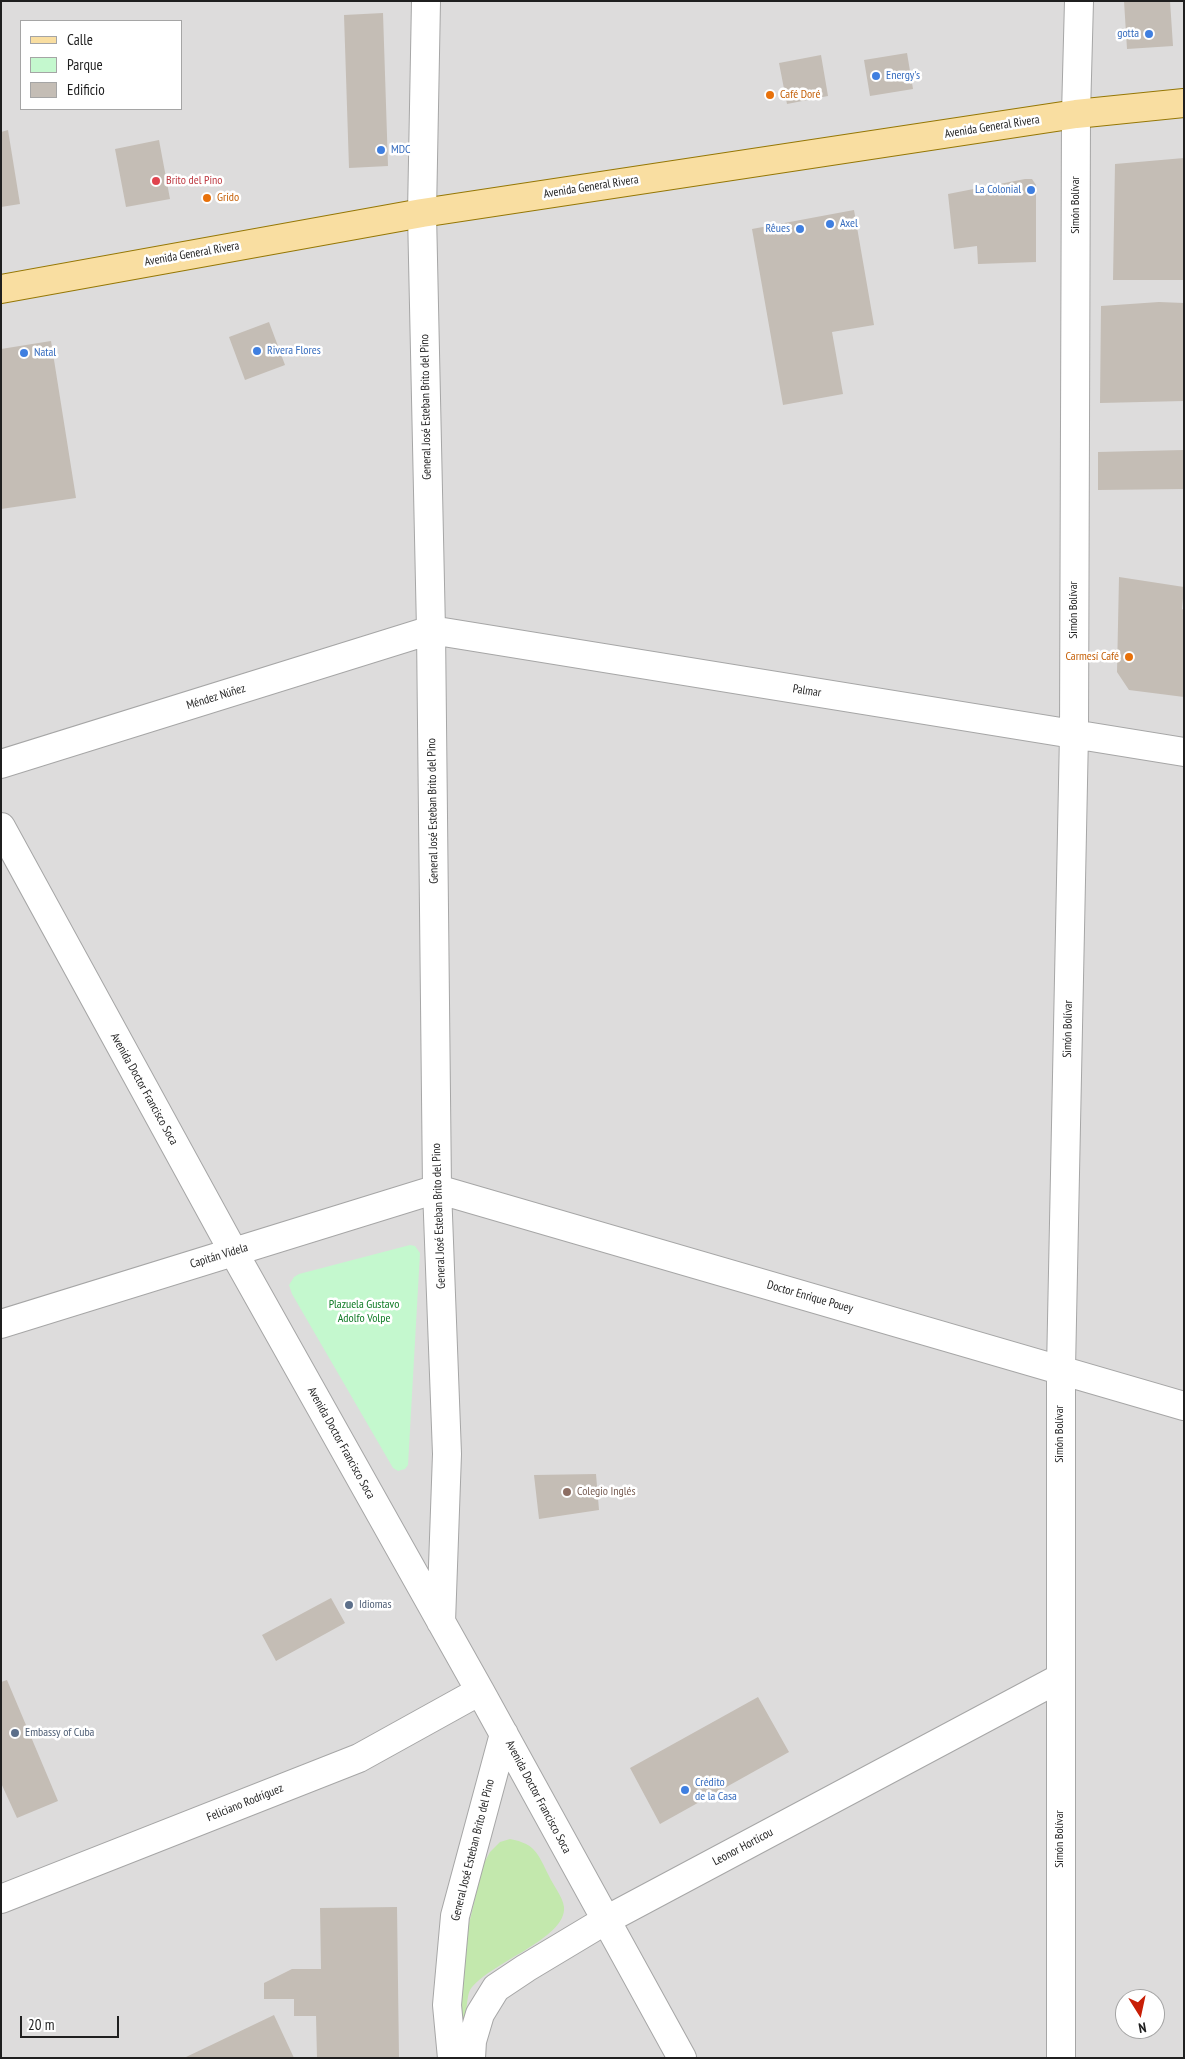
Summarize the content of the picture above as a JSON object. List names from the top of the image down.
{
  "streets": {
    "main road": ["Avenida General Rivera"],
    "street": [
      "Simón Bolívar",
      "General José Esteban Brito del Pino",
      "Palmar",
      "Méndez Núñez",
      "Avenida Doctor Francisco Soca",
      "Capitán Videla",
      "Doctor Enrique Pouey",
      "Feliciano Rodríguez",
      "Leonor Horticou"
    ]
  },
  "crossings": [
    ["Avenida General Rivera", "Simón Bolívar"],
    ["Avenida General Rivera", "General José Esteban Brito del Pino"],
    ["Simón Bolívar", "Palmar"],
    ["Simón Bolívar", "Doctor Enrique Pouey"],
    ["Simón Bolívar", "Leonor Horticou"],
    ["General José Esteban Brito del Pino", "Palmar"],
    ["General José Esteban Brito del Pino", "Méndez Núñez"],
    ["General José Esteban Brito del Pino", "Avenida Doctor Francisco Soca"],
    ["General José Esteban Brito del Pino", "Capitán Videla"],
    ["General José Esteban Brito del Pino", "Doctor Enrique Pouey"],
    ["Palmar", "Méndez Núñez"],
    ["Avenida Doctor Francisco Soca", "Capitán Videla"],
    ["Avenida Doctor Francisco Soca", "Feliciano Rodríguez"],
    ["Avenida Doctor Francisco Soca", "Leonor Horticou"],
    ["Capitán Videla", "Doctor Enrique Pouey"]
  ],
  "parks": ["Plazuela Gustavo Adolfo Volpe"],
  "places": [
    "gotta",
    "Energy's",
    "Café Doré",
    "MDC",
    "Brito del Pino",
    "La Colonial",
    "Grido",
    "Axel",
    "Rêues",
    "Rivera Flores",
    "Natal",
    "Carmesí Café",
    "Colegio Inglés",
    "Idiomas",
    "Embassy of Cuba",
    "Crédito de la Casa"
  ],
  "legend": ["Calle", "Parque", "Edificio"],
  "scale_bar": "20 m",
  "north": "bottom"
}
